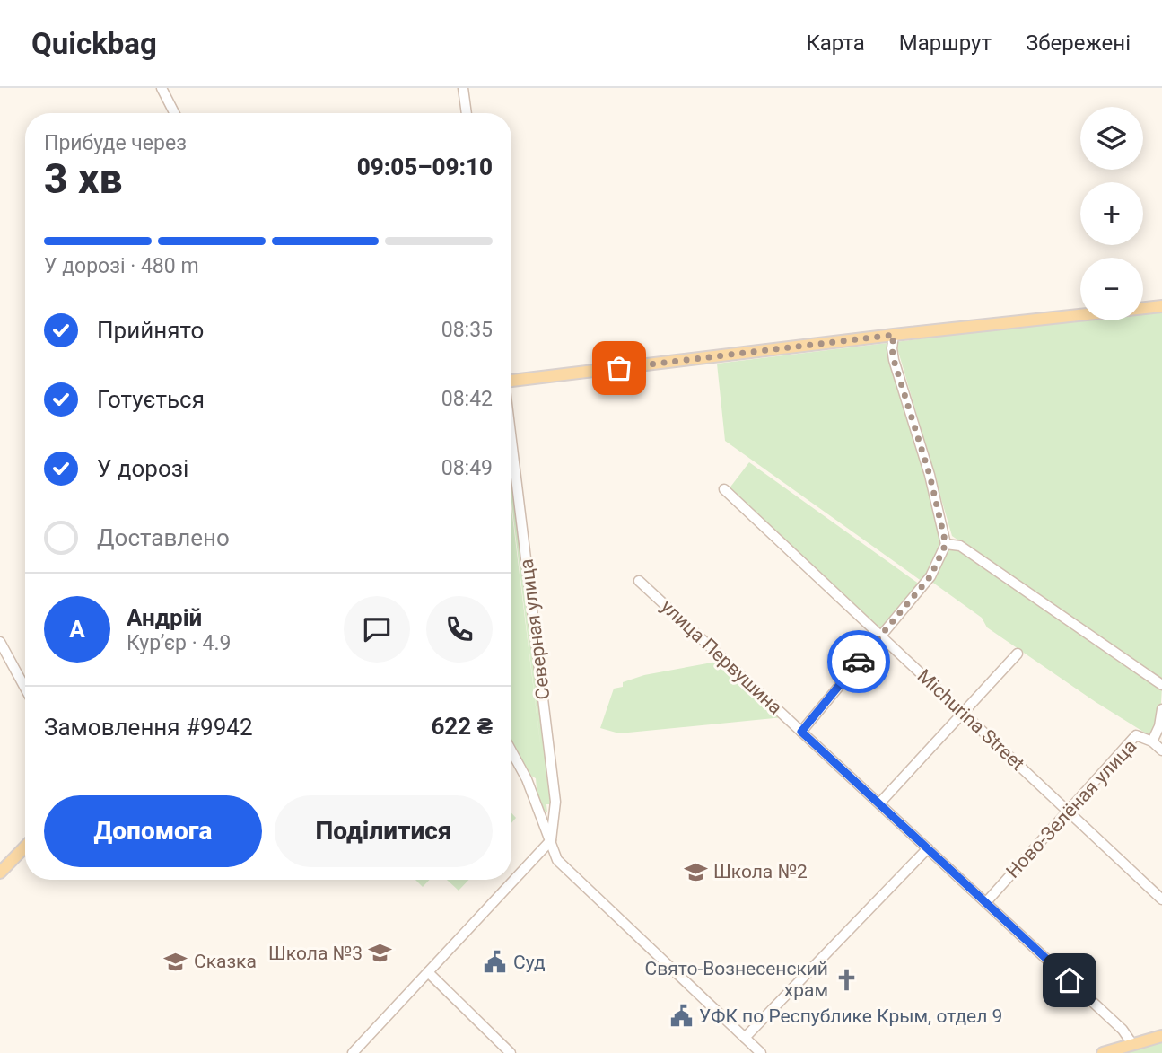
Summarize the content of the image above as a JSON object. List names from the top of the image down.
{
  "streets": {
    "street": [
      "Северная улица",
      "улица Первушина",
      "Michurina Street",
      "Ново-Зелёная улица"
    ]
  },
  "crossings": [
    ["улица Первушина", "Ново-Зелёная улица"],
    ["Michurina Street", "Ново-Зелёная улица"]
  ],
  "places": {
    "school or university": ["Школа №2", "Школа №3", "Сказка"],
    "public building": ["Суд", "УФК по Республике Крым, отдел 9"],
    "church": ["Свято-Вознесенский храм"]
  },
  "page": {
    "header": "Quickbag",
    "nav": ["Карта", "Маршрут", "Збережені"],
    "map_buttons": ["+", "−"],
    "heading": ["3 хв", "Прибуде через", "09:05–09:10"],
    "panel": [
      "Андрій",
      "Кур’єр · 4.9",
      "Замовлення #9942",
      "622 ₴"
    ],
    "bar": "У дорозі · 480 m",
    "list": [
      ["Прийнято", "08:35"],
      ["Готується", "08:42"],
      ["У дорозі", "08:49"],
      "Доставлено"
    ],
    "round": "А",
    "buttons": ["Допомога", "Поділитися"]
  }
}
